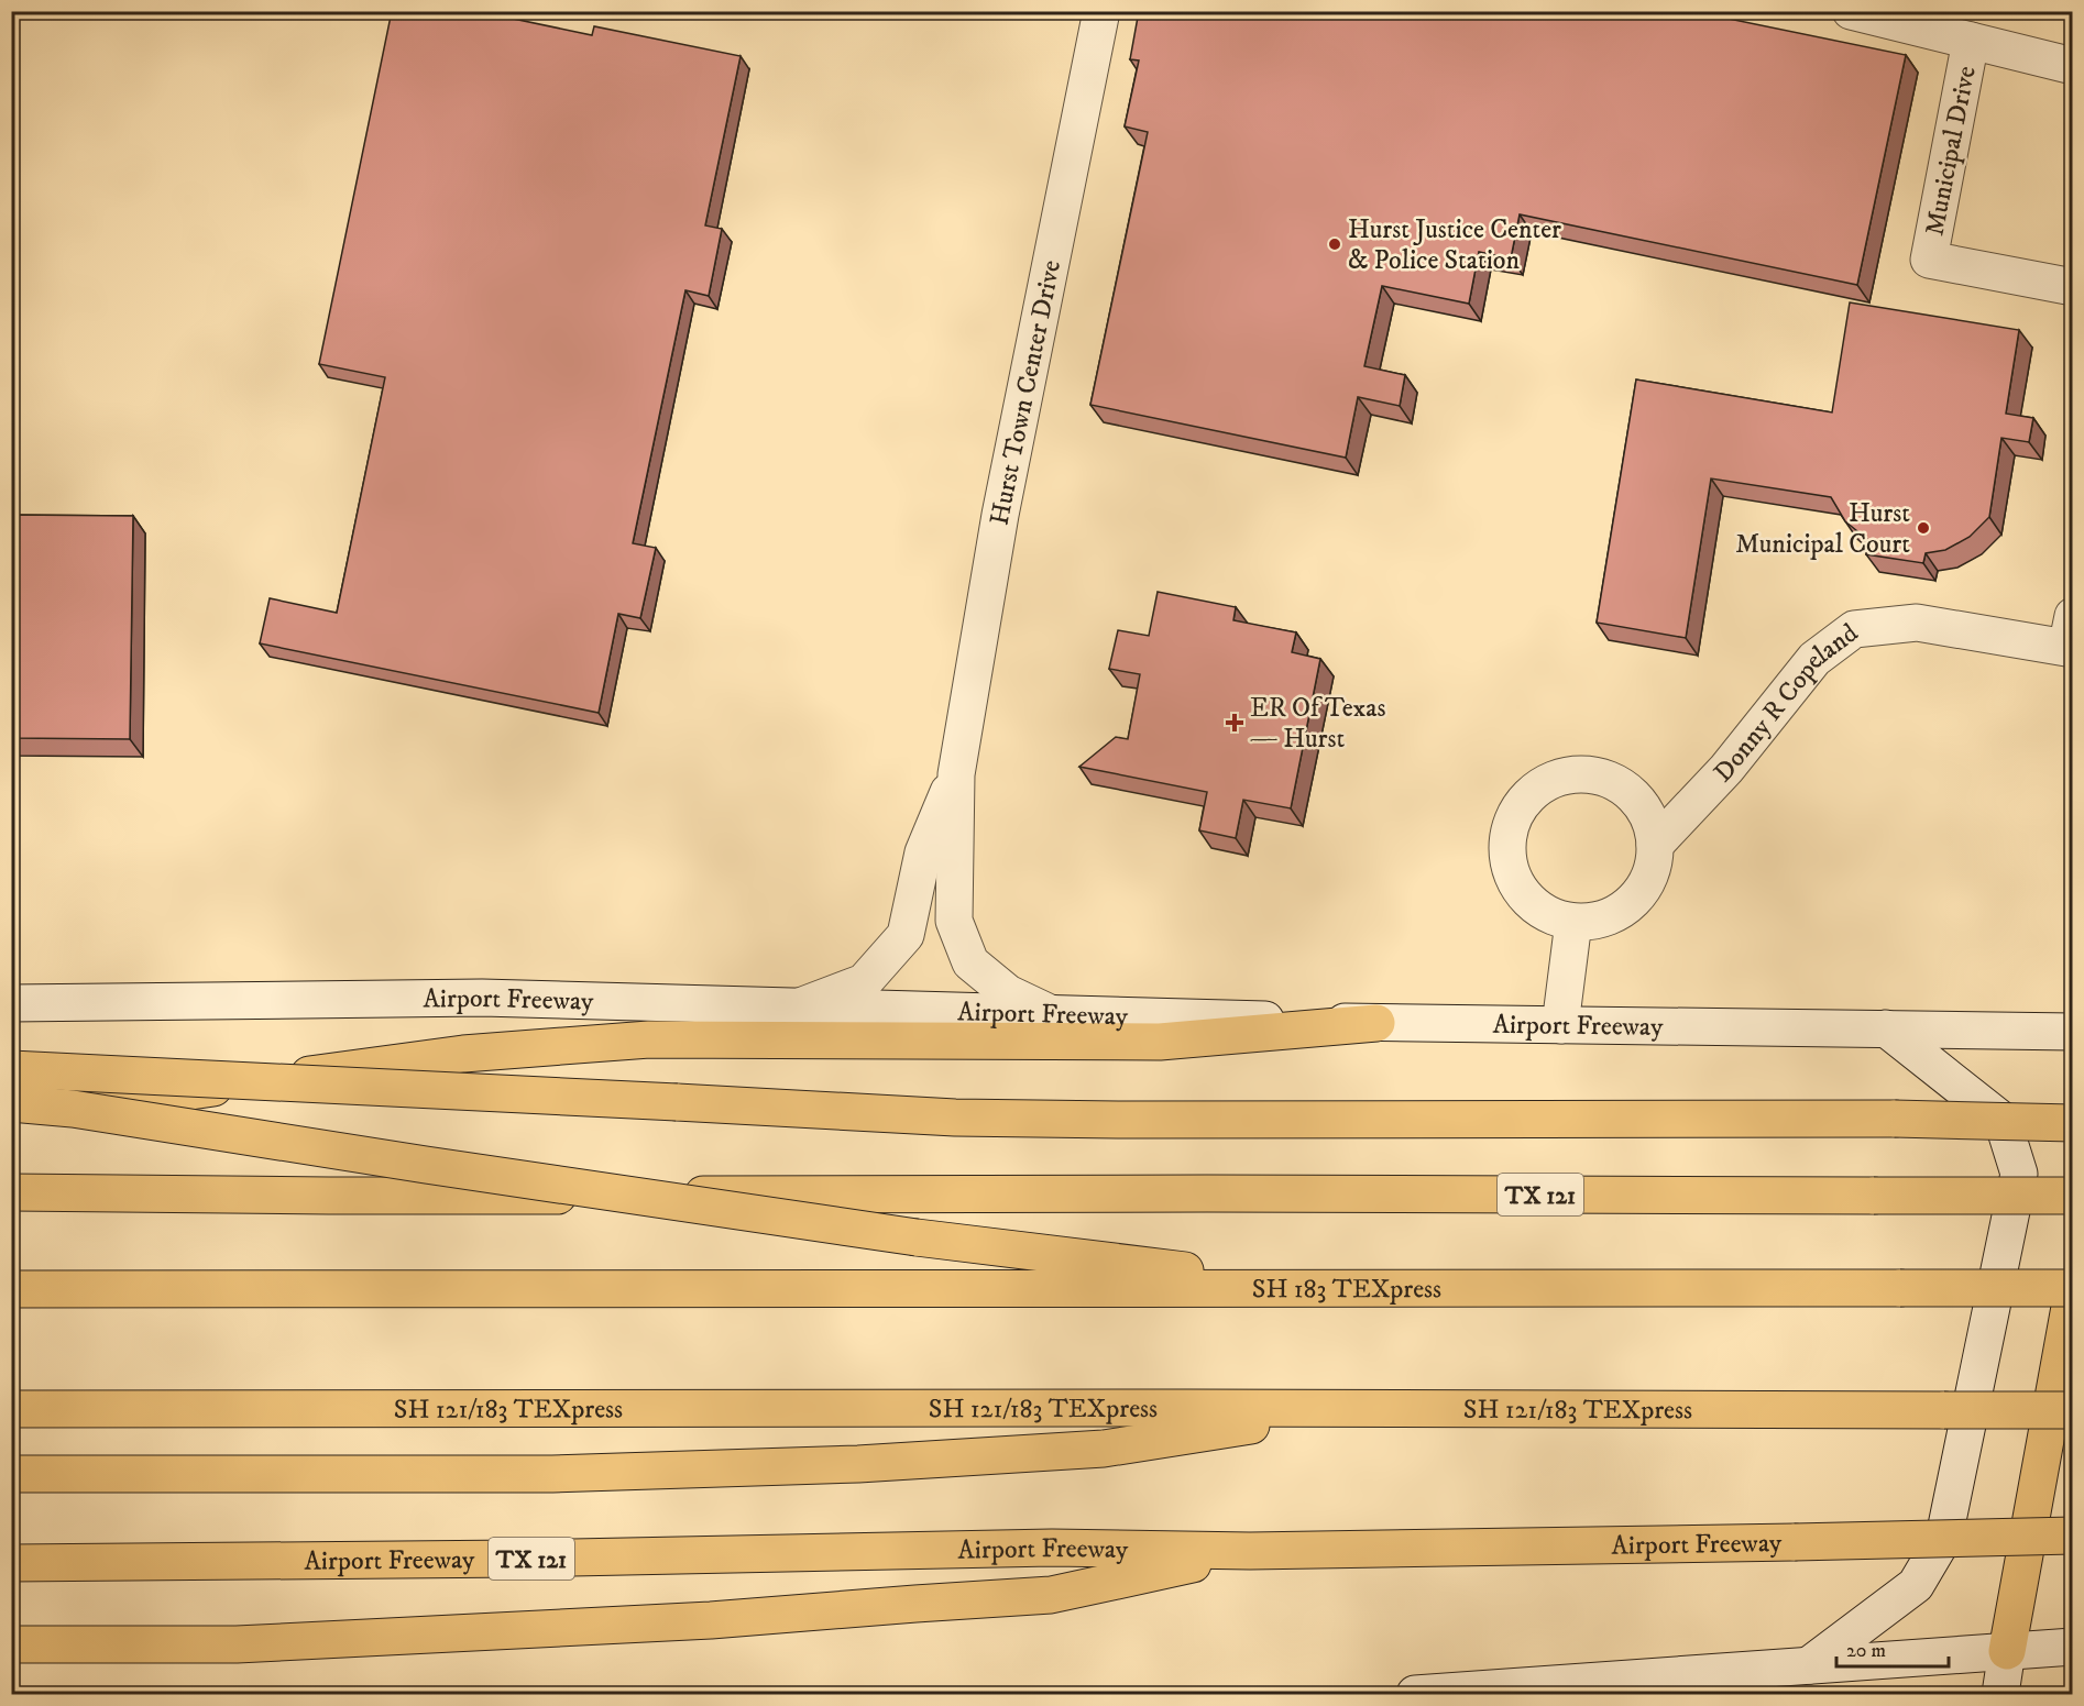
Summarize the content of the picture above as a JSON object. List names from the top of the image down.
{
  "streets": {
    "main road": [
      "Municipal Drive",
      "Hurst Town Center Drive",
      "Donny R Copeland",
      "Airport Freeway",
      "TX 121",
      "SH 183 TEXpress",
      "SH 121/183 TEXpress"
    ]
  },
  "crossings": [
    ["Hurst Town Center Drive", "Airport Freeway"]
  ],
  "places": {
    "other": ["Hurst Justice Center & Police Station", "Hurst Municipal Court"],
    "health": ["ER Of Texas — Hurst"]
  },
  "scale_bar": "20 m"
}
